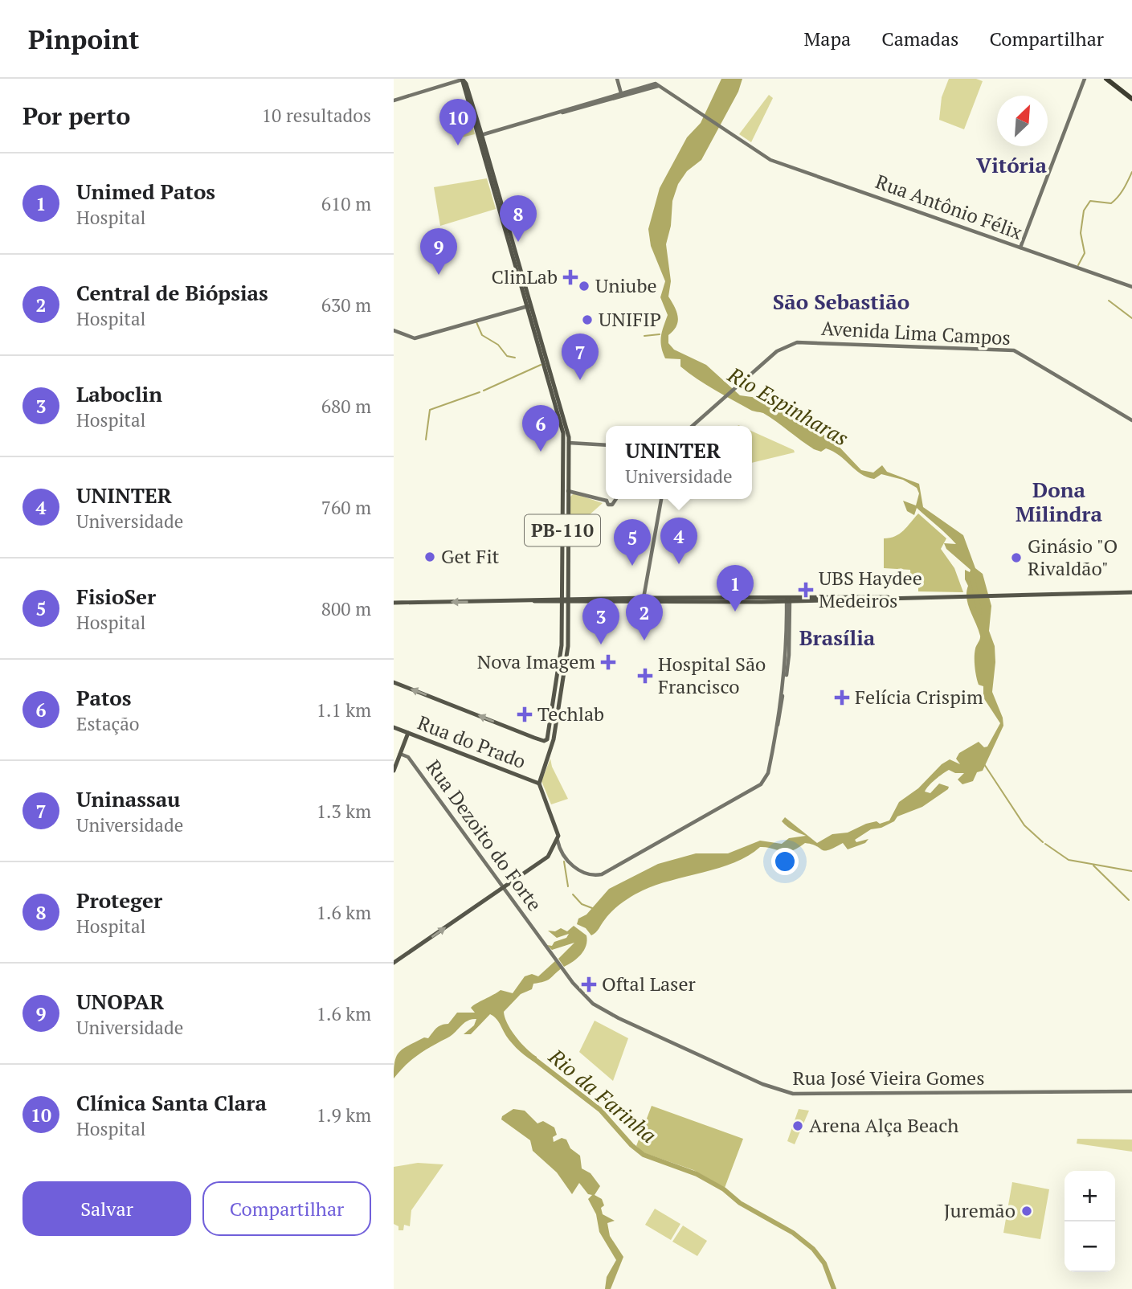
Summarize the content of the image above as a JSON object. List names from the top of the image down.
{
  "streets": {
    "main road": [
      "Rua Antônio Félix",
      "Avenida Lima Campos",
      "PB-110",
      "Rua do Prado",
      "Rua Dezoito do Forte",
      "Rua José Vieira Gomes"
    ]
  },
  "crossings": [
    ["PB-110", "Rua do Prado"],
    ["Rua Dezoito do Forte", "Rua José Vieira Gomes"]
  ],
  "districts": [
    "Vitória",
    "São Sebastião",
    "Dona Milindra",
    "Brasília"
  ],
  "water": ["Rio Espinharas", "Rio da Farinha"],
  "places": {
    "health": [
      "ClinLab",
      "UBS Haydee Medeiros",
      "Nova Imagem",
      "Hospital São Francisco",
      "Felícia Crispim",
      "Techlab",
      "Oftal Laser"
    ],
    "other": [
      "Uniube",
      "UNIFIP",
      "Get Fit",
      "Ginásio \"O Rivaldão\"",
      "Arena Alça Beach",
      "Juremão"
    ]
  },
  "north": "top right",
  "page": {
    "header": "Pinpoint",
    "nav": ["Mapa", "Camadas", "Compartilhar"],
    "heading": ["Por perto", "10 resultados"],
    "pins": [
      "10",
      "8",
      "9",
      "7",
      "6",
      "4",
      "5",
      "1",
      "2",
      "3"
    ],
    "list": [
      {
        "mark": "1",
        "name": "Unimed Patos",
        "note": "Hospital",
        "value": "610 m"
      },
      {
        "mark": "2",
        "name": "Central de Biópsias",
        "note": "Hospital",
        "value": "630 m"
      },
      {
        "mark": "3",
        "name": "Laboclin",
        "note": "Hospital",
        "value": "680 m"
      },
      {
        "mark": "4",
        "name": "UNINTER",
        "note": "Universidade",
        "value": "760 m"
      },
      {
        "mark": "5",
        "name": "FisioSer",
        "note": "Hospital",
        "value": "800 m"
      },
      {
        "mark": "6",
        "name": "Patos",
        "note": "Estação",
        "value": "1.1 km"
      },
      {
        "mark": "7",
        "name": "Uninassau",
        "note": "Universidade",
        "value": "1.3 km"
      },
      {
        "mark": "8",
        "name": "Proteger",
        "note": "Hospital",
        "value": "1.6 km"
      },
      {
        "mark": "9",
        "name": "UNOPAR",
        "note": "Universidade",
        "value": "1.6 km"
      },
      {
        "mark": "10",
        "name": "Clínica Santa Clara",
        "note": "Hospital",
        "value": "1.9 km"
      }
    ],
    "popup": ["UNINTER", "Universidade"],
    "buttons": ["Salvar", "Compartilhar"],
    "map_buttons": ["+", "−"]
  }
}
